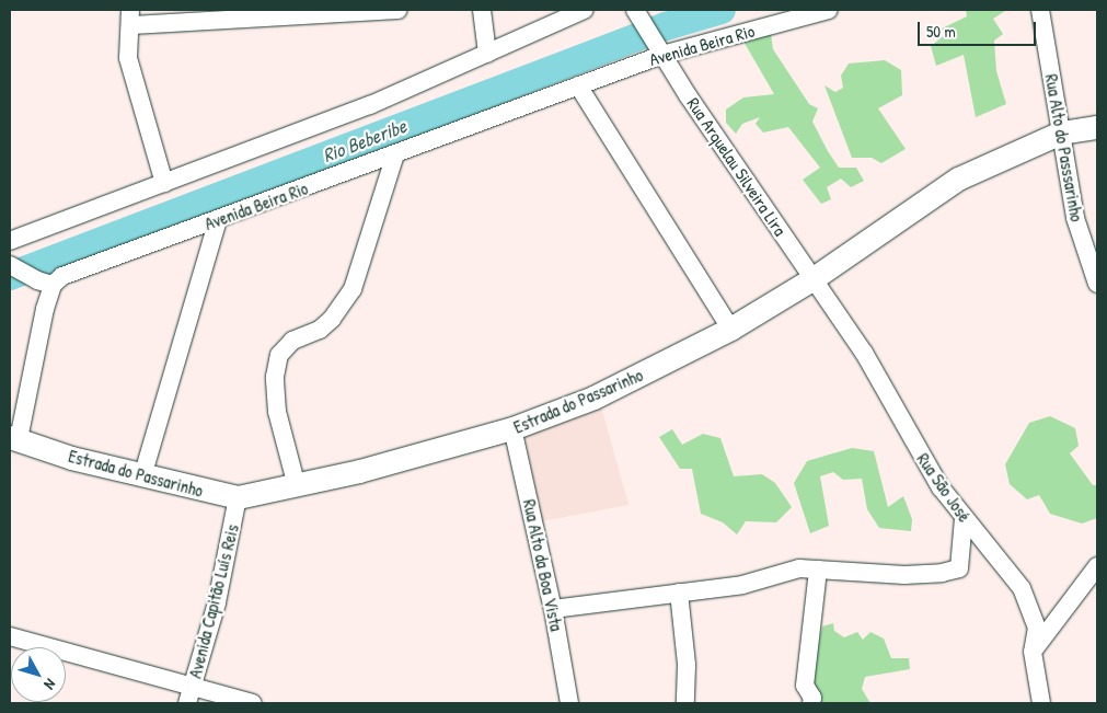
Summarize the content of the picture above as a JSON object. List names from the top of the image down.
{
  "streets": {
    "street": [
      "Avenida Beira Rio",
      "Rua Alto do Passsarinho",
      "Rua Arquelau Silveira Lira",
      "Estrada do Passarinho",
      "Rua São José",
      "Rua Alto da Boa Vista",
      "Avenida Capitão Luís Reis"
    ]
  },
  "crossings": [
    ["Avenida Beira Rio", "Rua Arquelau Silveira Lira"],
    ["Rua Alto do Passsarinho", "Estrada do Passarinho"],
    ["Rua Arquelau Silveira Lira", "Estrada do Passarinho"],
    ["Rua Arquelau Silveira Lira", "Rua São José"],
    ["Estrada do Passarinho", "Rua São José"],
    ["Estrada do Passarinho", "Rua Alto da Boa Vista"],
    ["Estrada do Passarinho", "Avenida Capitão Luís Reis"]
  ],
  "water": ["Rio Beberibe"],
  "scale_bar": "50 m",
  "north": "bottom right"
}
